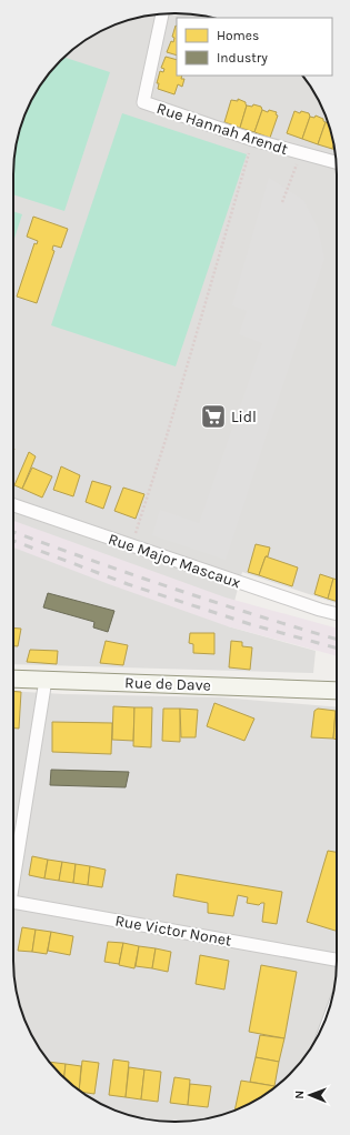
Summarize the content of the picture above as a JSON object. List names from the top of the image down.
{
  "streets": {
    "main road": ["Rue de Dave"],
    "street": ["Rue Hannah Arendt", "Rue Major Mascaux", "Rue Victor Nonet"]
  },
  "places": {
    "supermarket": ["Lidl"]
  },
  "legend": ["Homes", "Industry"],
  "north": "left"
}
